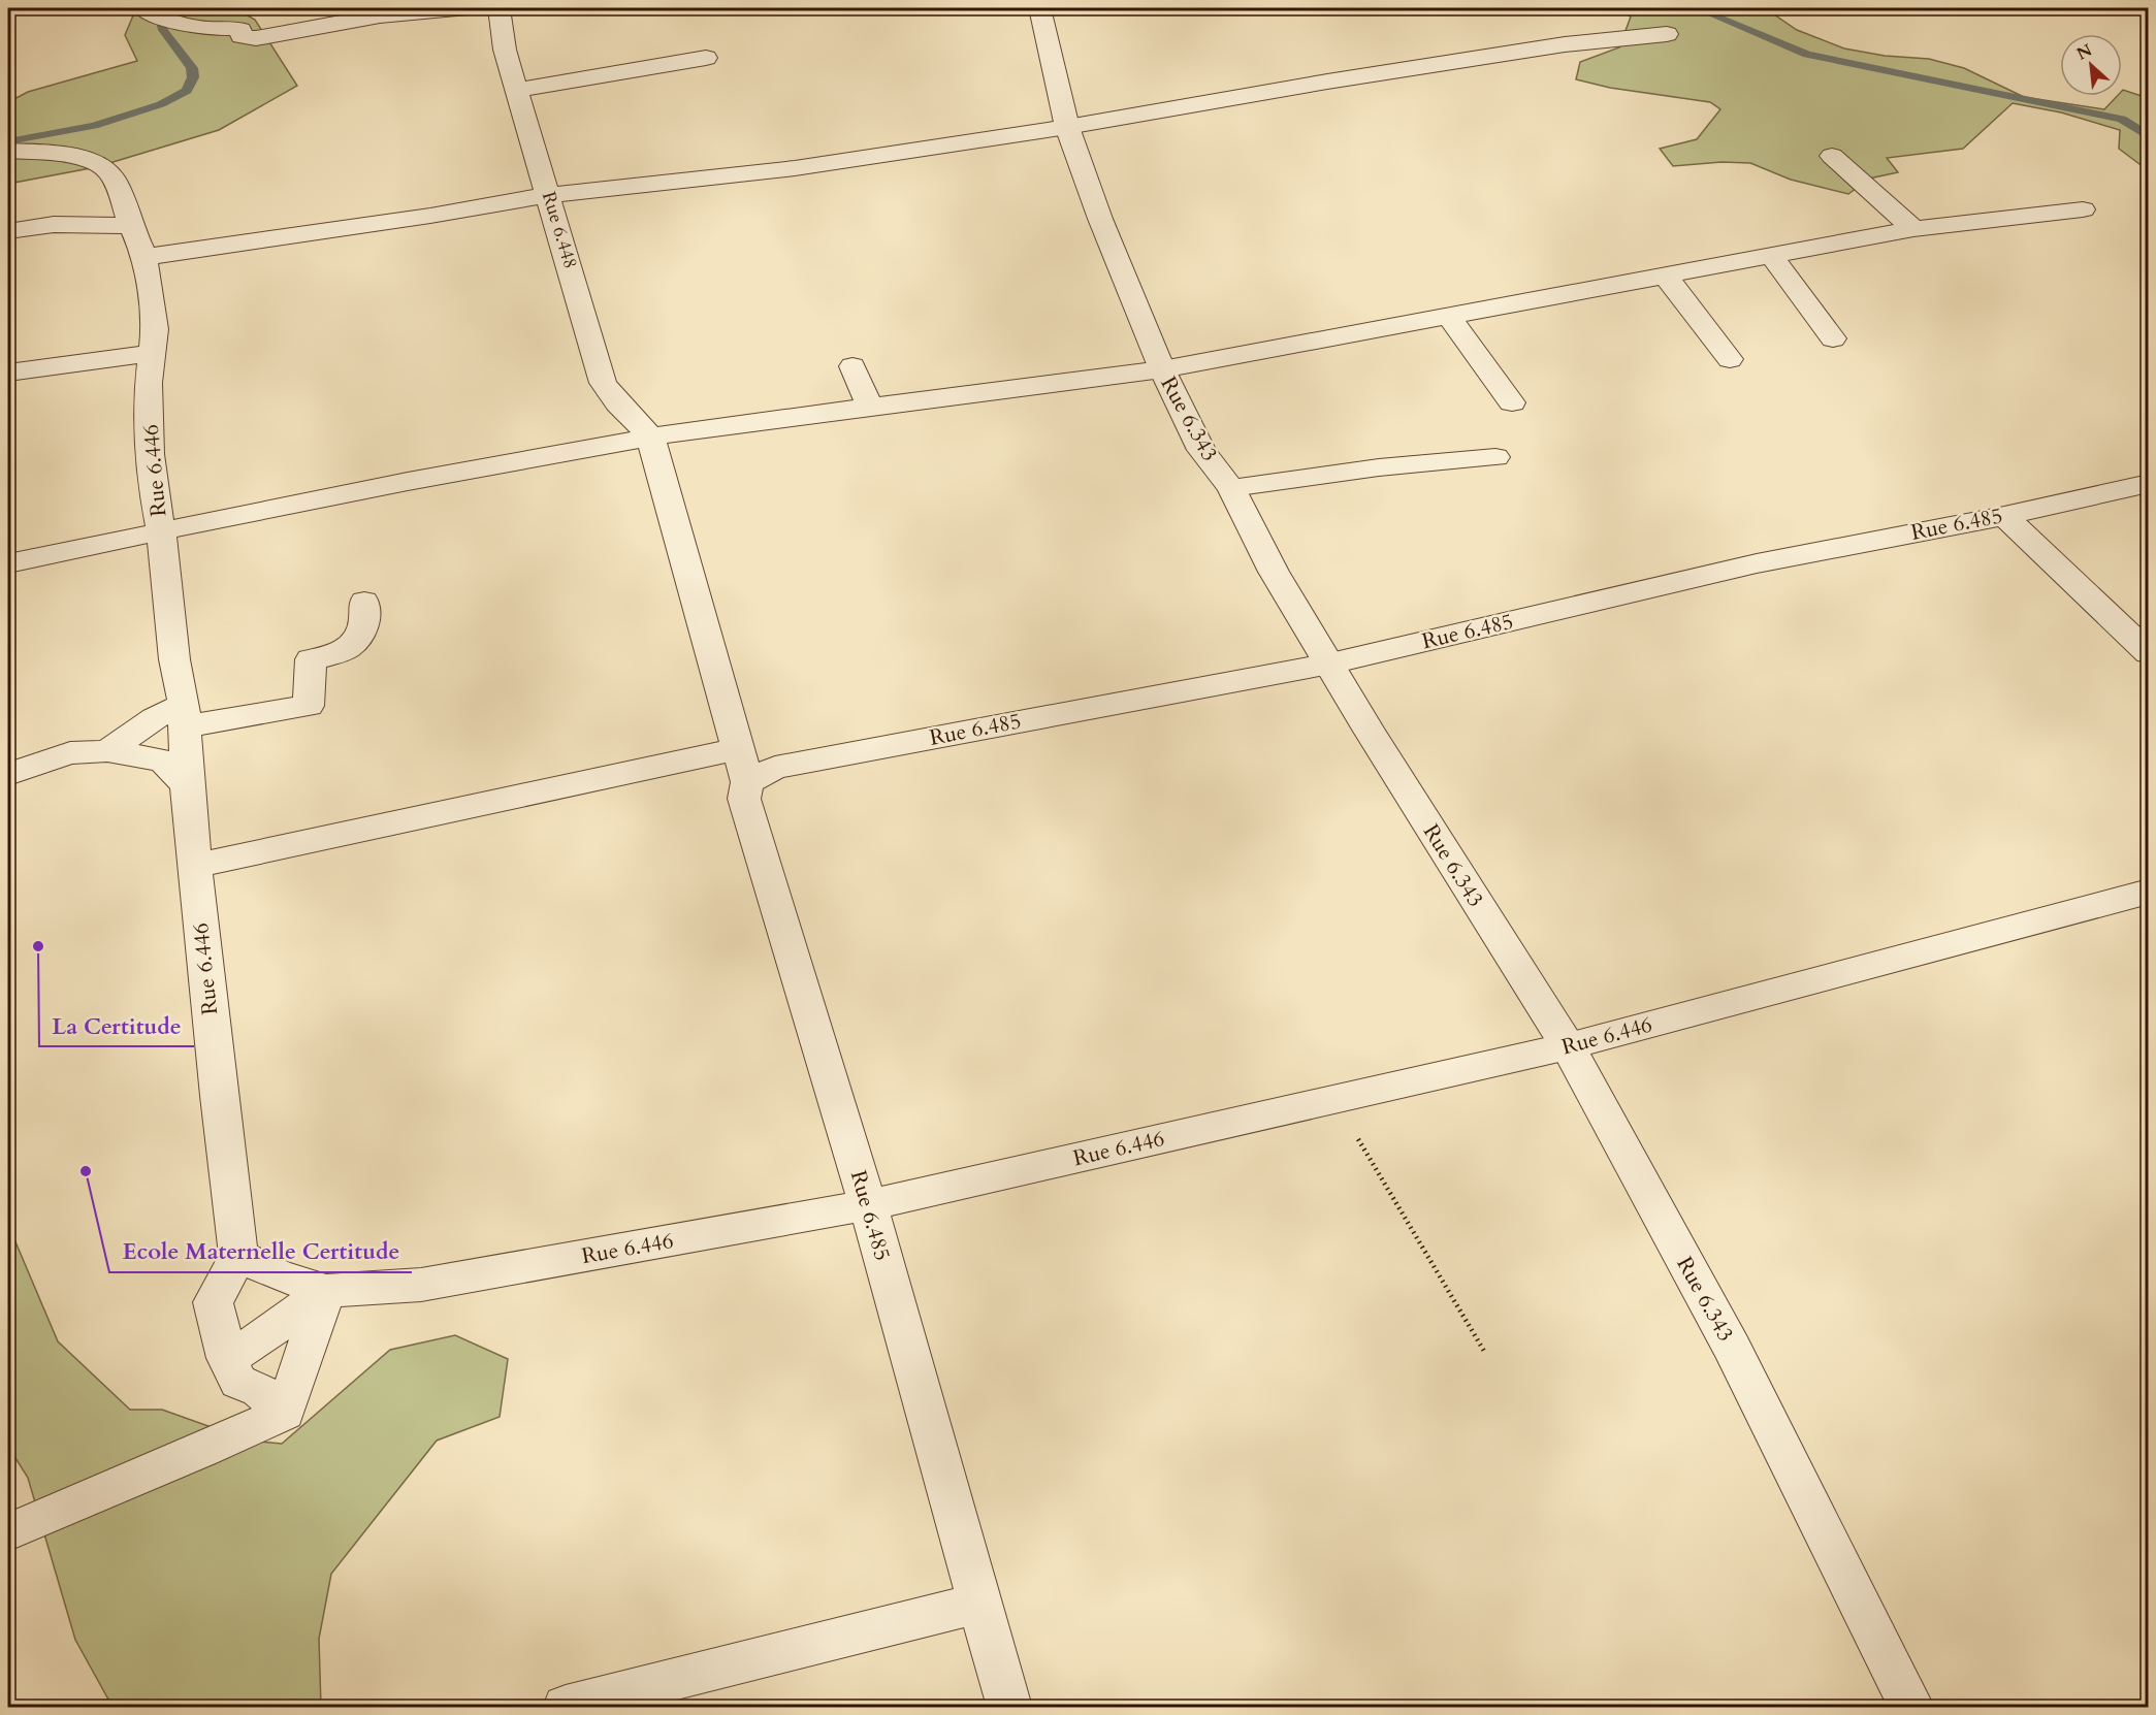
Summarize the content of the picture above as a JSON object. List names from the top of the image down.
{
  "streets": {
    "street": [
      "Rue 6.448",
      "Rue 6.343",
      "Rue 6.446",
      "Rue 6.485"
    ]
  },
  "crossings": [
    ["Rue 6.343", "Rue 6.446"],
    ["Rue 6.343", "Rue 6.485"],
    ["Rue 6.446", "Rue 6.485"]
  ],
  "places": ["La Certitude", "Ecole Maternelle Certitude"],
  "north": "top left"
}
